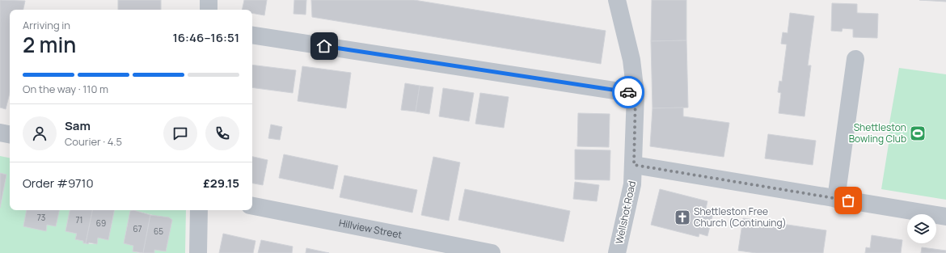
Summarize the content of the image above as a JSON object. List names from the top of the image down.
{
  "streets": {
    "street": ["Wellshot Road", "Hillview Street"]
  },
  "places": {
    "sports": ["Shettleston Bowling Club"],
    "church": ["Shettleston Free Church (Continuing)"]
  },
  "house_numbers": [
    "73",
    "71",
    "69",
    "67",
    "65"
  ],
  "page": {
    "heading": ["2 min", "Arriving in", "16:46–16:51"],
    "panel": [
      "Sam",
      "Courier · 4.5",
      "Order #9710",
      "£29.15"
    ],
    "bar": "On the way · 110 m"
  }
}
